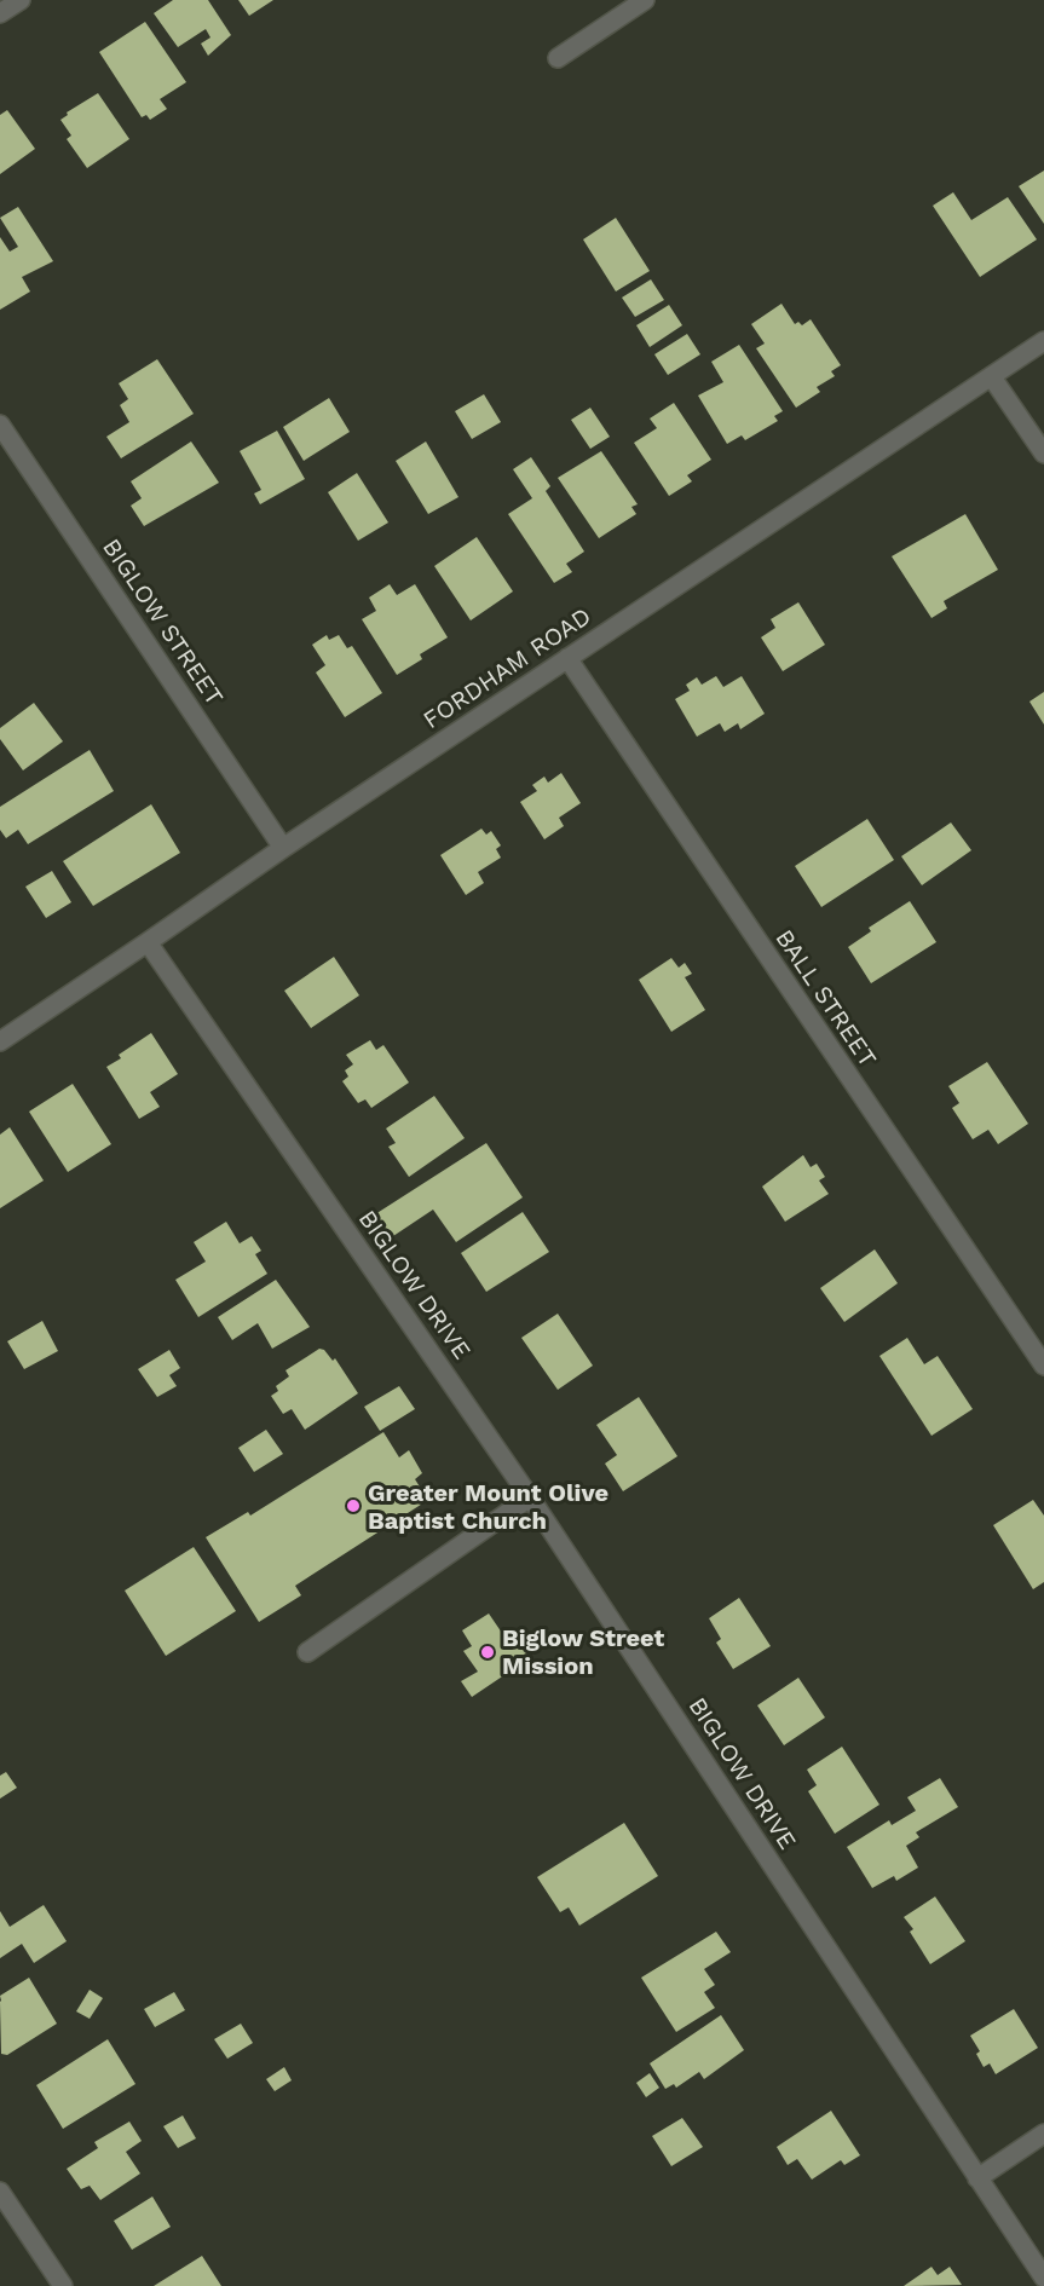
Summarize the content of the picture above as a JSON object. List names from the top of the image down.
{
  "streets": {
    "street": [
      "BIGLOW STREET",
      "FORDHAM ROAD",
      "BALL STREET",
      "BIGLOW DRIVE"
    ]
  },
  "crossings": [
    ["BIGLOW STREET", "FORDHAM ROAD"],
    ["FORDHAM ROAD", "BALL STREET"],
    ["FORDHAM ROAD", "BIGLOW DRIVE"]
  ],
  "places": ["Greater Mount Olive Baptist Church", "Biglow Street Mission"]
}
